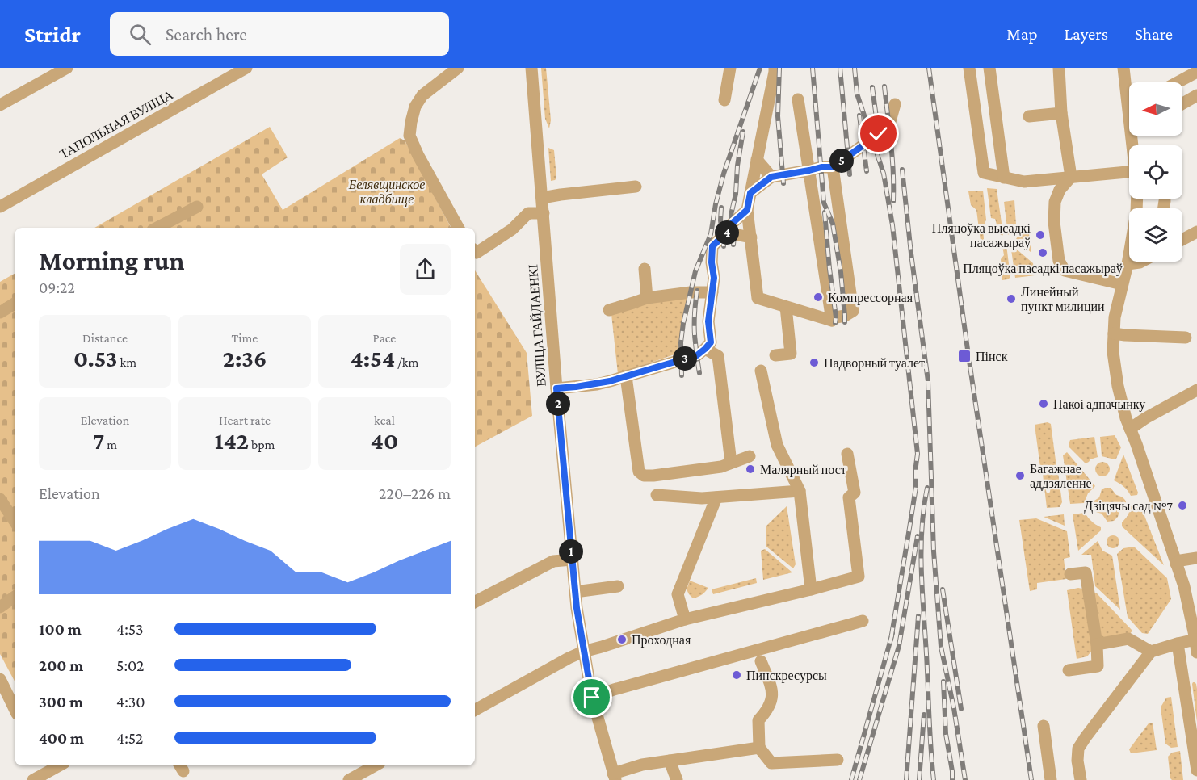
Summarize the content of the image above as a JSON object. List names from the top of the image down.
{
  "streets": {
    "street": ["ТАПОЛЬНАЯ ВУЛІЦА", "ВУЛІЦА ГАЙДАЕНКІ"]
  },
  "parks": ["Белявщинское кладбище"],
  "places": {
    "other": [
      "Пляцоўка высадкі пасажыраў",
      "Пляцоўка пасадкі пасажыраў",
      "Компрессорная",
      "Линейный пункт милиции",
      "Надворный туалет",
      "Пакоі адпачынку",
      "Малярный пост",
      "Багажнае аддзяленне",
      "Дзіцячы сад №7",
      "Проходная",
      "Пинскресурсы"
    ],
    "transit": ["Пінск"]
  },
  "north": "left",
  "page": {
    "header": "Stridr",
    "search": "Search here",
    "nav": ["Map", "Layers", "Share"],
    "pins": [
      "5",
      "4",
      "3",
      "2",
      "1"
    ],
    "heading": ["Morning run", "09:22"],
    "stats": [
      ["Distance", "0.53 km"],
      ["Time", "2:36"],
      ["Pace", "4:54 /km"],
      ["Elevation", "7 m"],
      ["Heart rate", "142 bpm"],
      ["kcal", "40"]
    ],
    "chart": ["Elevation", "220–226 m"],
    "list": [
      {
        "name": "100 m",
        "note": "4:53"
      },
      {
        "name": "200 m",
        "note": "5:02"
      },
      {
        "name": "300 m",
        "note": "4:30"
      },
      {
        "name": "400 m",
        "note": "4:52"
      }
    ]
  }
}
